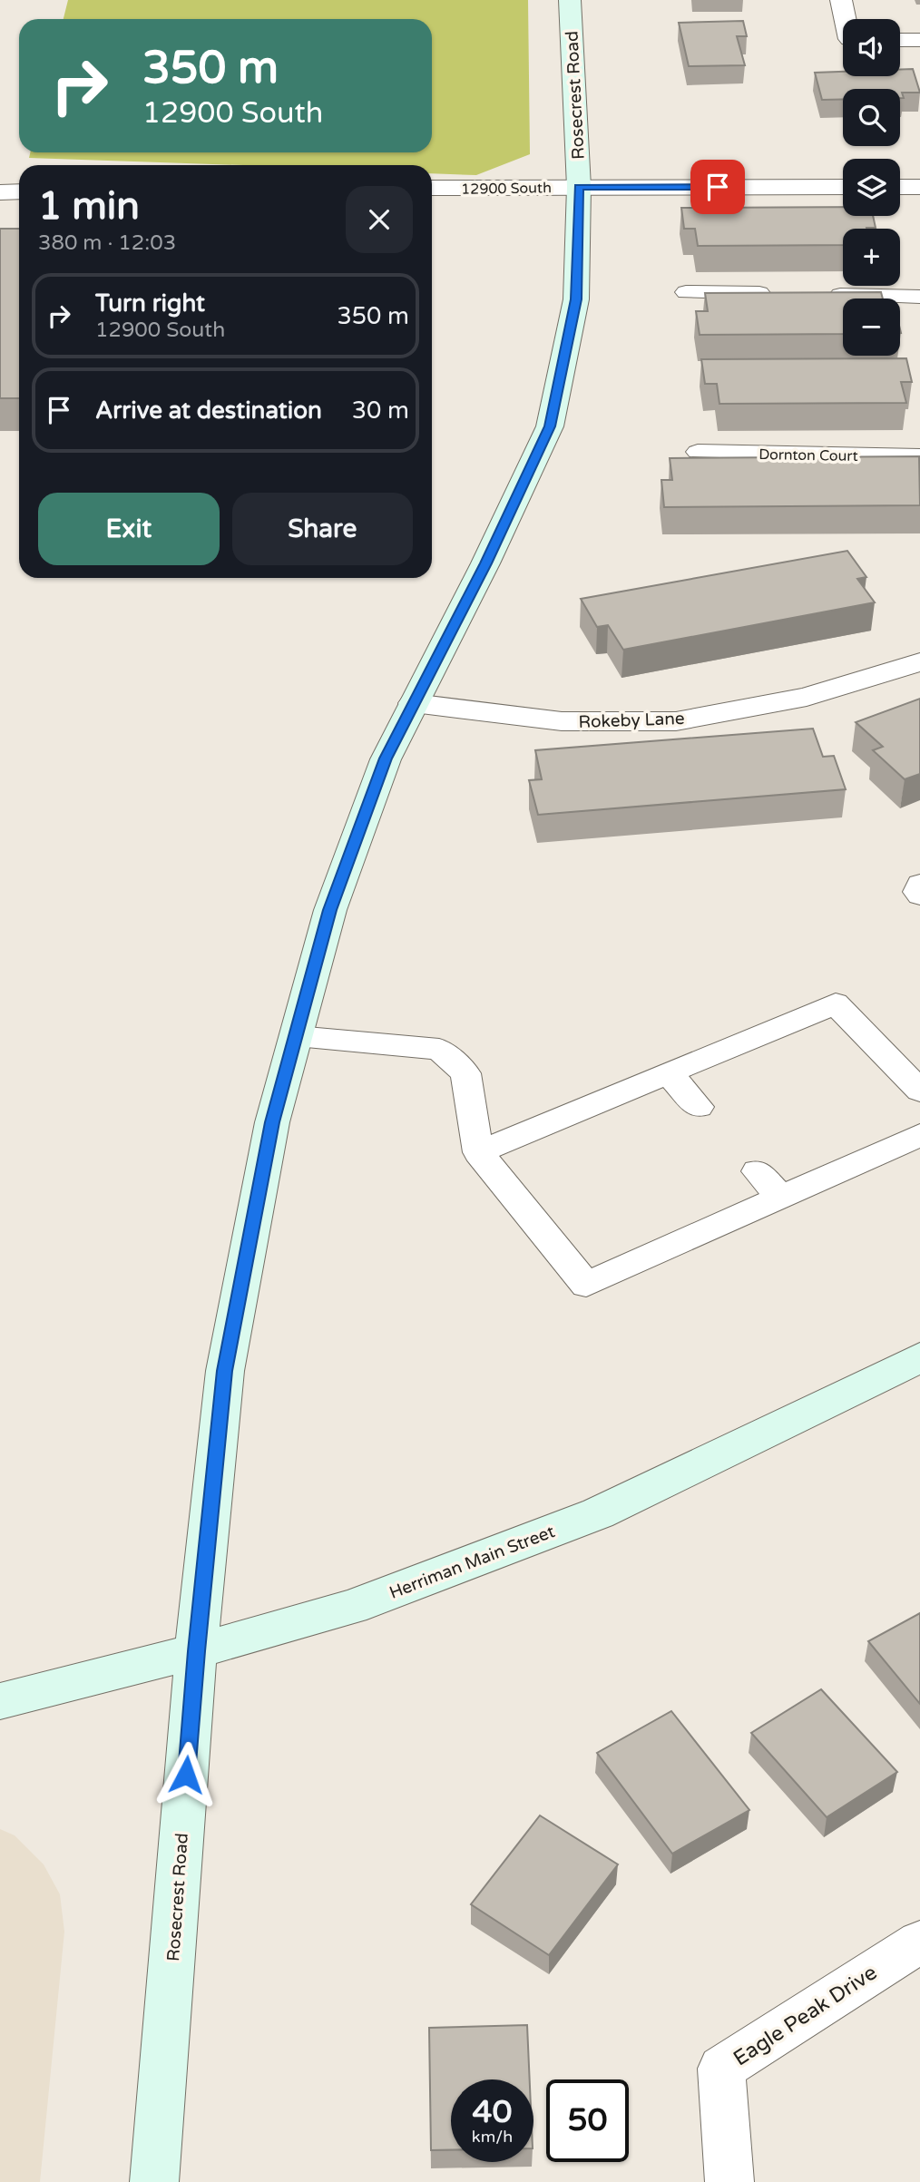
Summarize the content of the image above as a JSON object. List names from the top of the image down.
{
  "streets": {
    "main road": ["Rosecrest Road", "Herriman Main Street"],
    "street": ["12900 South", "Rokeby Lane", "Eagle Peak Drive"],
    "lane": ["Dornton Court"]
  },
  "crossings": [
    ["Rosecrest Road", "12900 South"],
    ["Rosecrest Road", "Rokeby Lane"],
    ["Rosecrest Road", "Herriman Main Street"]
  ],
  "page": {
    "map_buttons": ["+", "−"],
    "turn": ["350 m", "12900 South"],
    "heading": ["1 min", "380 m · 12:03"],
    "list": [
      {
        "name": "Turn right",
        "note": "12900 South",
        "value": "350 m"
      },
      {
        "name": "Arrive at destination",
        "value": "30 m"
      }
    ],
    "buttons": ["Exit", "Share"],
    "speed": "40 km/h",
    "limit": "50"
  }
}
